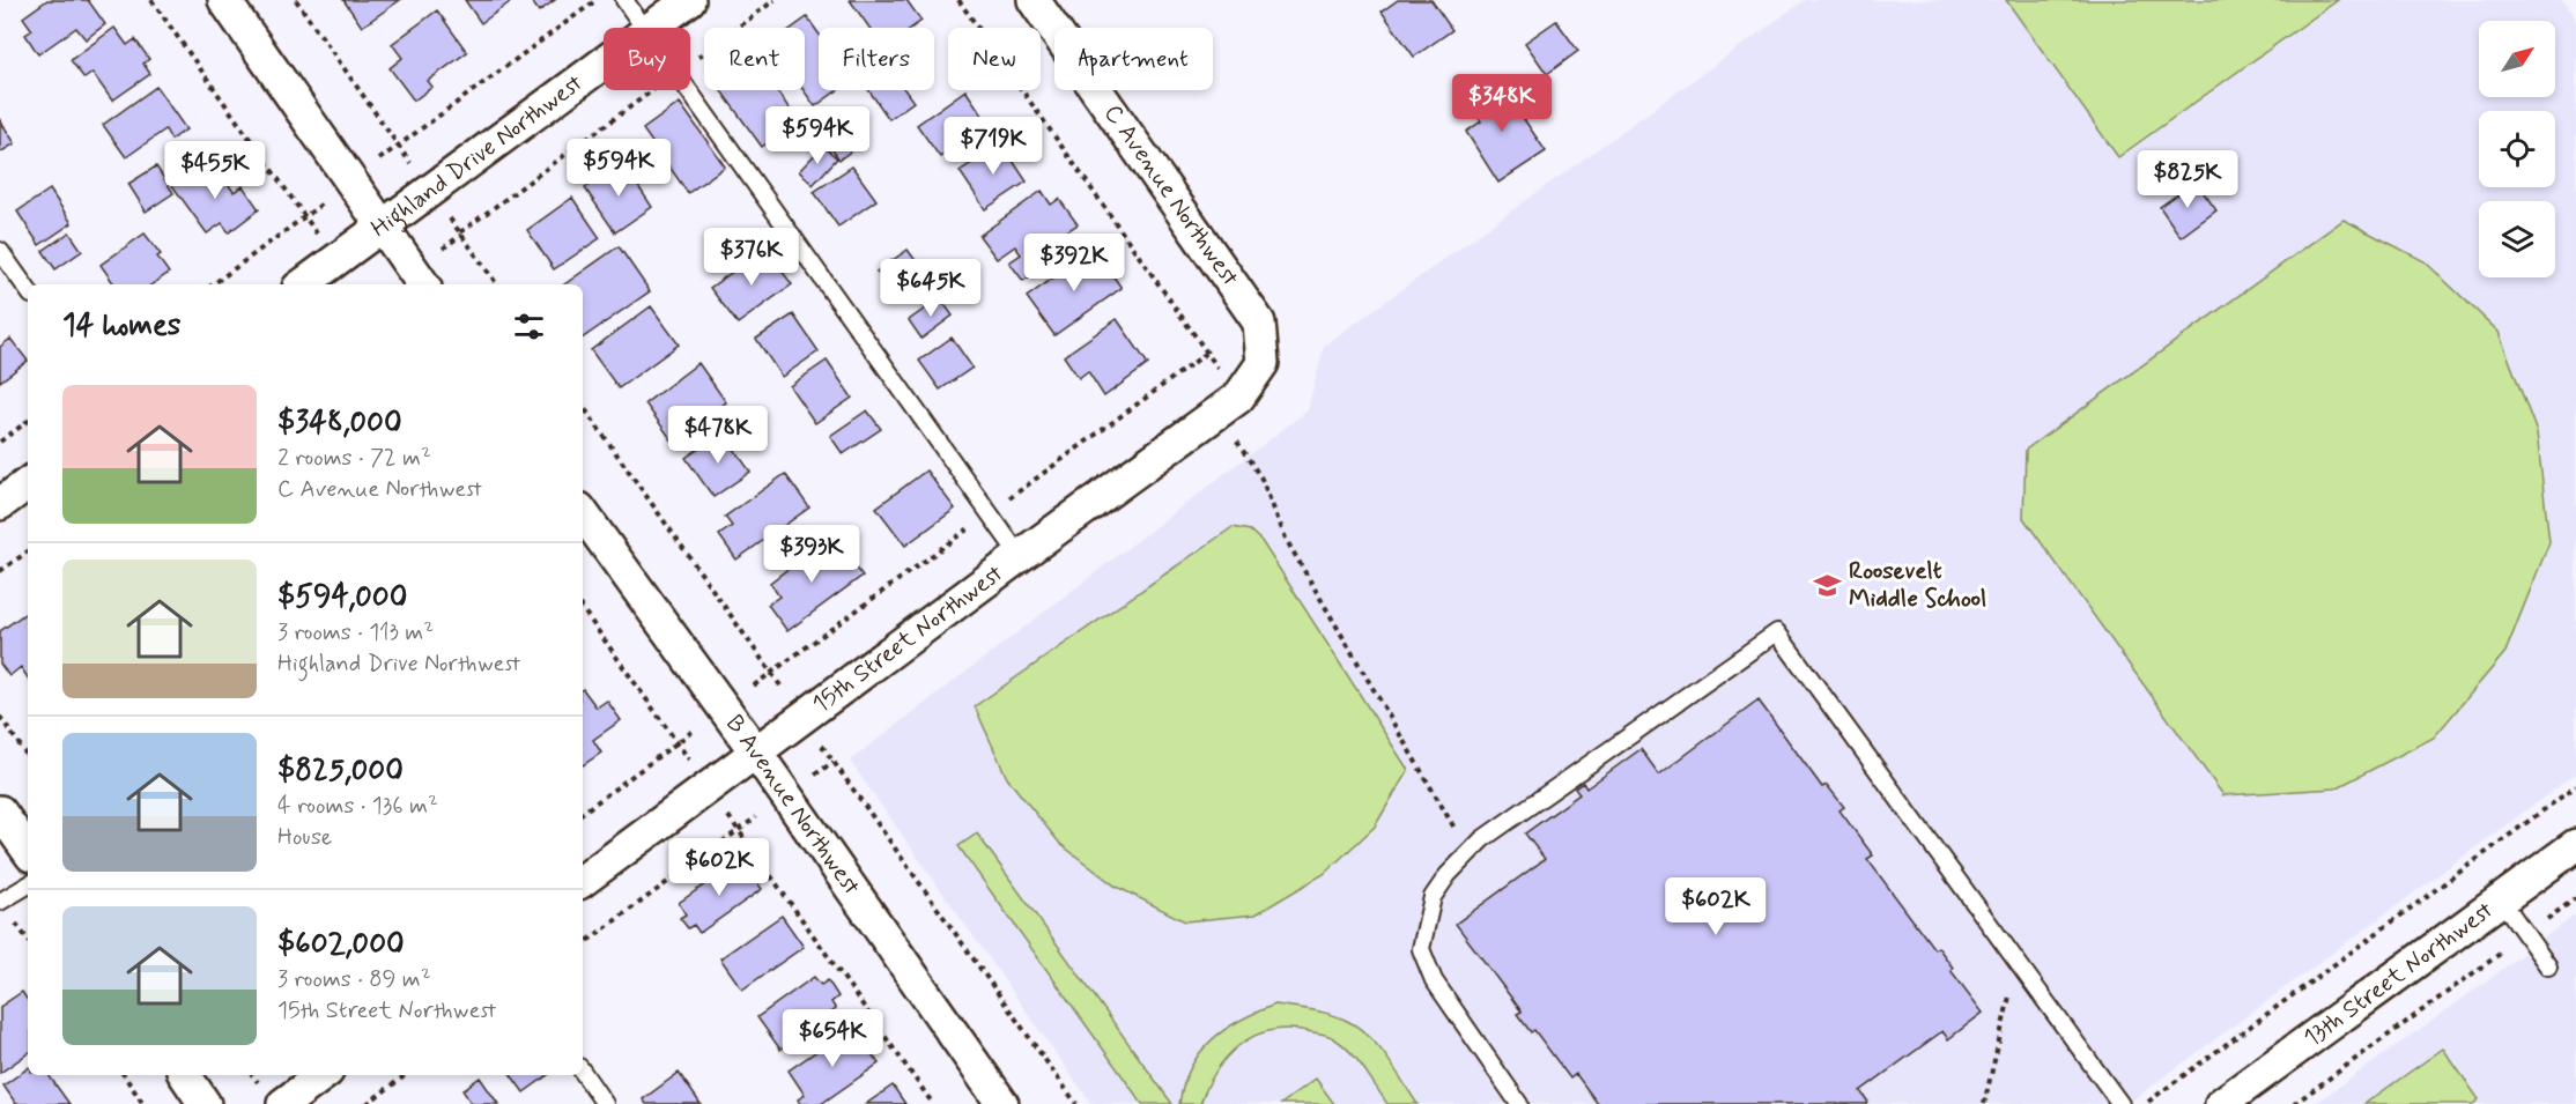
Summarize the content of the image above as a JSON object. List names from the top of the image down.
{
  "streets": {
    "street": [
      "Highland Drive Northwest",
      "C Avenue Northwest",
      "15th Street Northwest",
      "B Avenue Northwest",
      "13th Street Northwest"
    ]
  },
  "crossings": [
    ["C Avenue Northwest", "15th Street Northwest"],
    ["15th Street Northwest", "B Avenue Northwest"]
  ],
  "places": {
    "school or university": ["Roosevelt Middle School"]
  },
  "north": "top right",
  "page": {
    "chip": [
      "Buy",
      "Rent",
      "Filters",
      "New",
      "Apartment"
    ],
    "price": [
      "$348K",
      "$594K",
      "$719K",
      "$594K",
      "$455K",
      "$825K",
      "$376K",
      "$392K",
      "$645K",
      "$478K",
      "$393K",
      "$602K",
      "$602K",
      "$654K"
    ],
    "heading": "14 homes",
    "list": [
      {
        "name": "$348,000",
        "note": "2 rooms · 72 m² · C Avenue Northwest"
      },
      {
        "name": "$594,000",
        "note": "3 rooms · 113 m² · Highland Drive Northwest"
      },
      {
        "name": "$825,000",
        "note": "4 rooms · 136 m² · House"
      },
      {
        "name": "$602,000",
        "note": "3 rooms · 89 m² · 15th Street Northwest"
      }
    ]
  }
}
